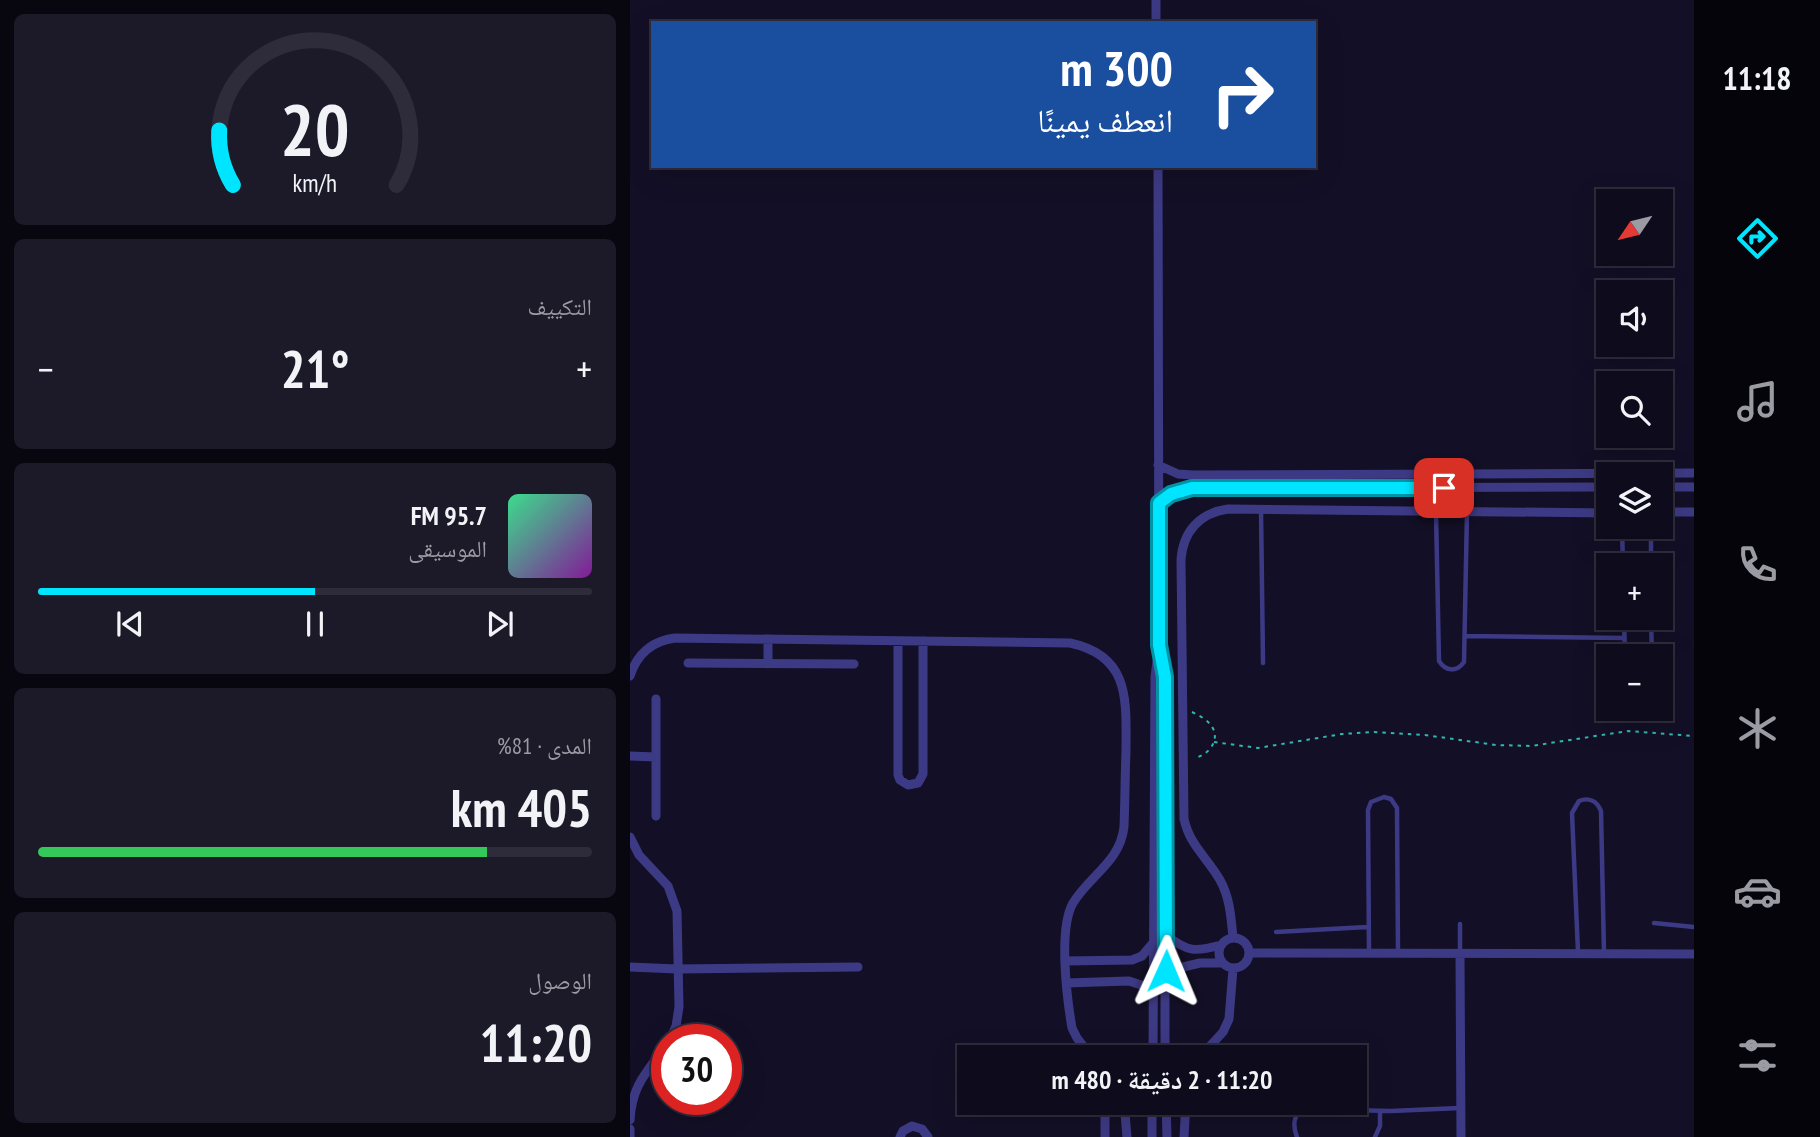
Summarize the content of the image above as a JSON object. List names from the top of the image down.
{
  "north": "bottom left",
  "page": {
    "tabs": "11:18",
    "turn": ["300 m", "انعطف يمينًا"],
    "map_buttons": ["+", "−"],
    "tile": [
      "التكييف",
      ["المدى · 81%", "405 km"],
      ["الوصول", "11:20"]
    ],
    "heat": ["−", "21°", "+"],
    "song": ["95.7 FM", "الموسيقى"],
    "limit": "30",
    "trip": "11:20 · 2 دقيقة · 480 m",
    "gauge": ["20", "km/h"]
  }
}
